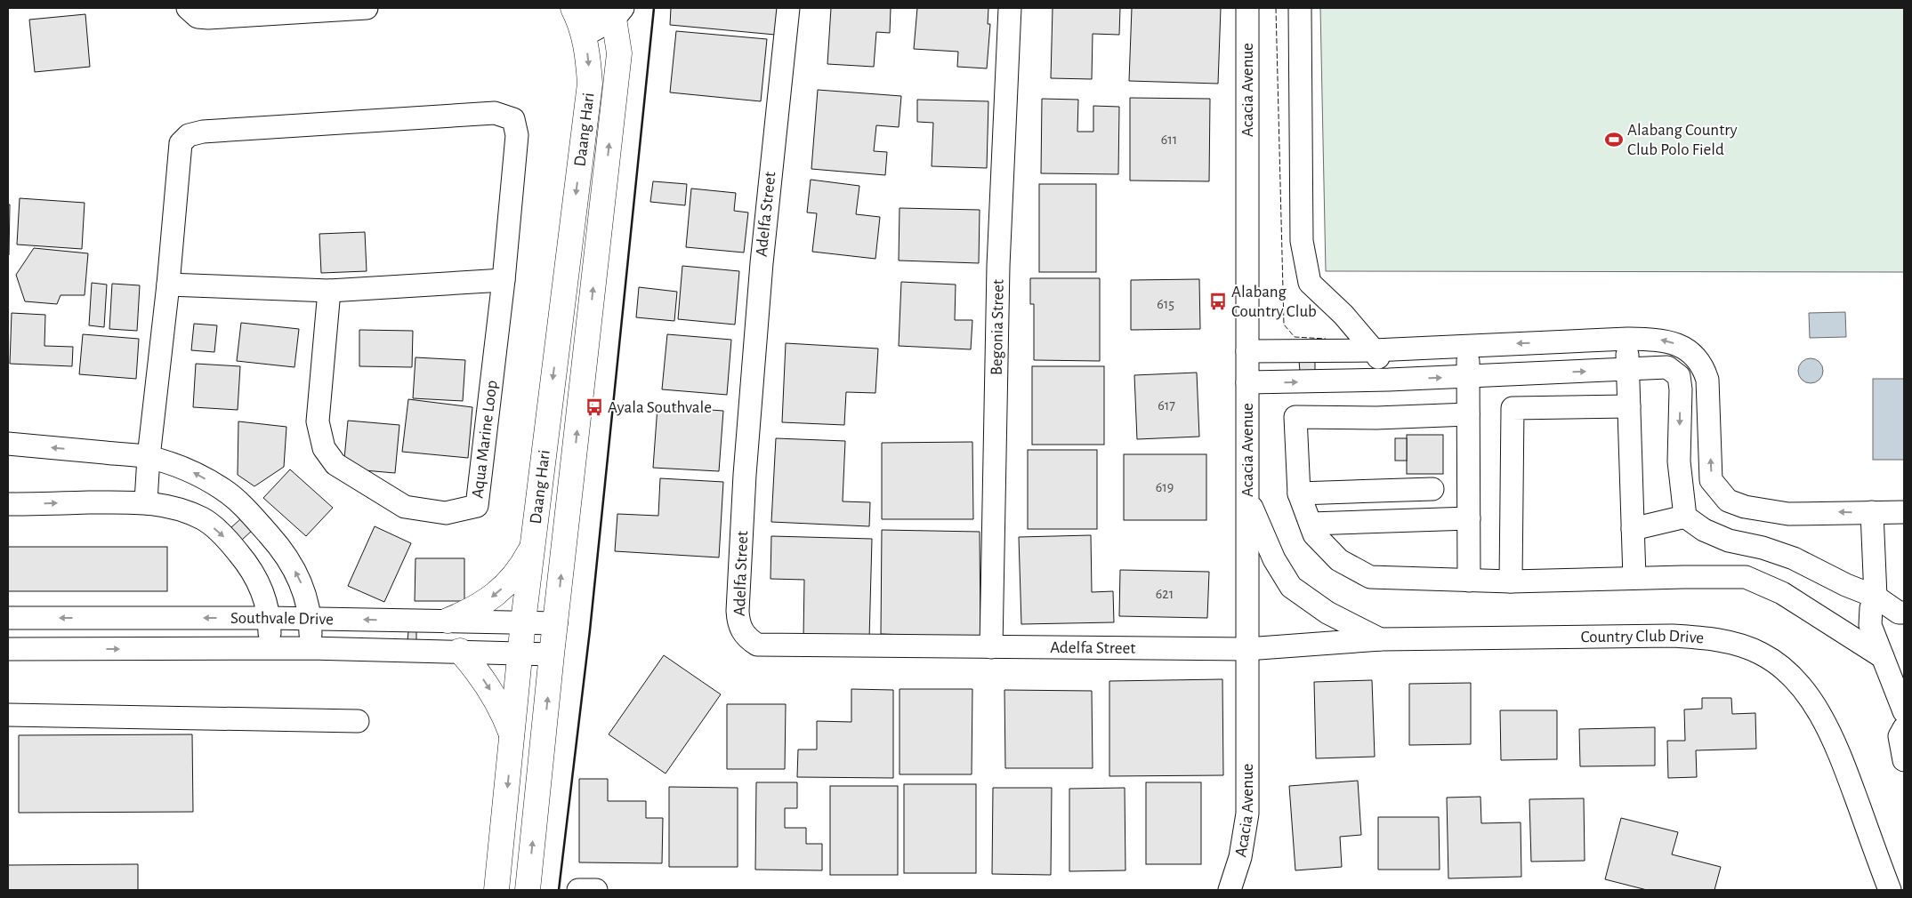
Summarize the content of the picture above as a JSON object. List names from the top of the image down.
{
  "streets": {
    "main road": ["Daang Hari"],
    "street": [
      "Acacia Avenue",
      "Adelfa Street",
      "Begonia Street",
      "Aqua Marine Loop",
      "Southvale Drive",
      "Country Club Drive"
    ]
  },
  "crossings": [
    ["Acacia Avenue", "Adelfa Street"],
    ["Acacia Avenue", "Country Club Drive"],
    ["Daang Hari", "Southvale Drive"],
    ["Adelfa Street", "Begonia Street"],
    ["Adelfa Street", "Country Club Drive"]
  ],
  "places": {
    "sports": ["Alabang Country Club Polo Field"],
    "bus stop": ["Alabang Country Club", "Ayala Southvale"]
  },
  "house_numbers": [
    "611",
    "615",
    "617",
    "619",
    "621"
  ]
}
